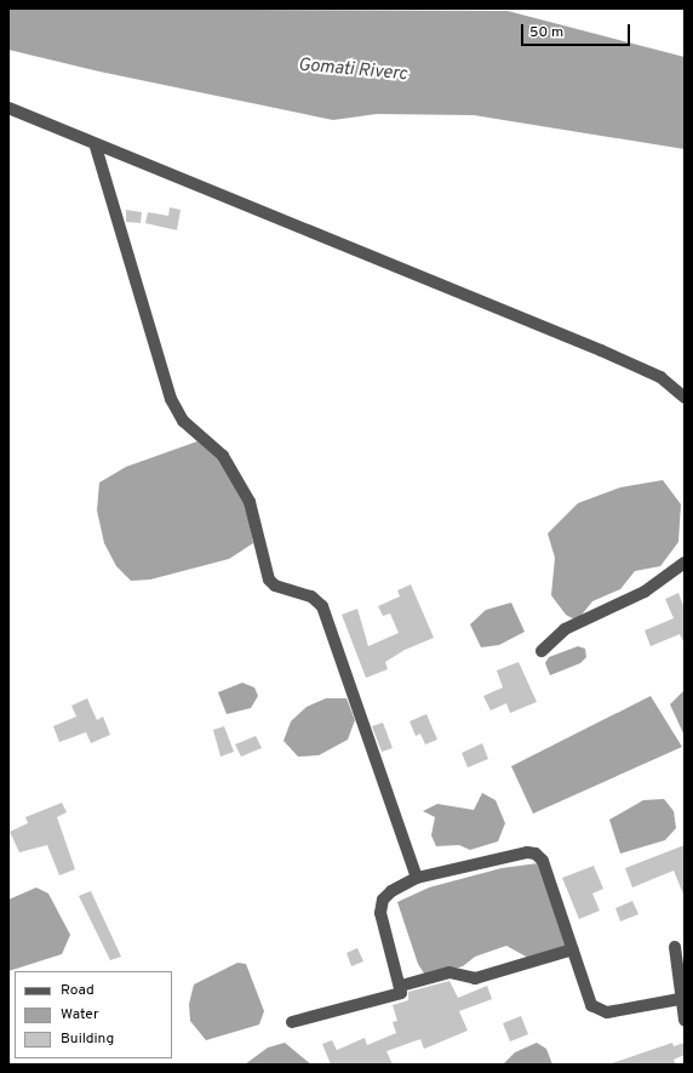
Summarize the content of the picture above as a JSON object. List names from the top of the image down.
{
  "water": ["Gomati Riverc"],
  "legend": ["Road", "Water", "Building"],
  "scale_bar": "50 m"
}
